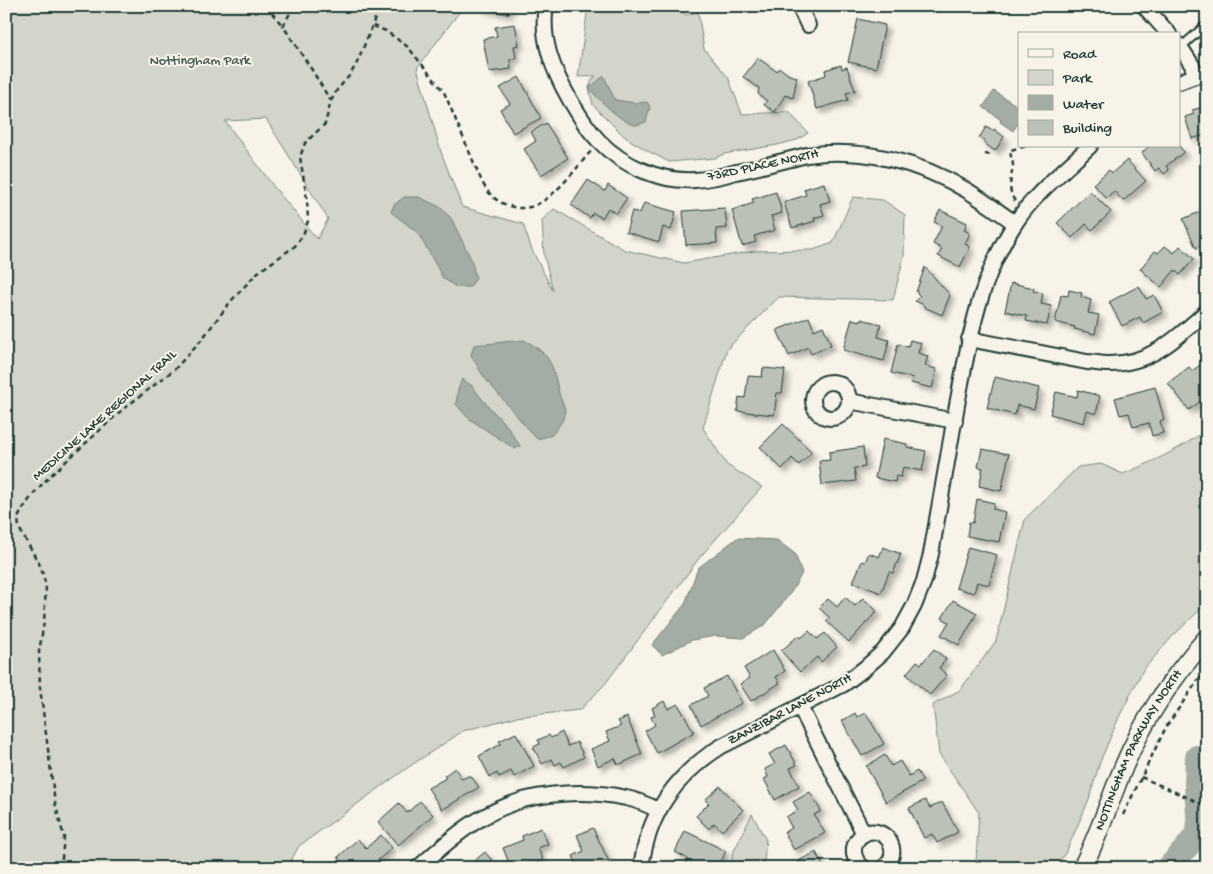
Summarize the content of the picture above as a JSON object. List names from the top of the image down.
{
  "streets": {
    "street": ["73RD PLACE NORTH", "ZANZIBAR LANE NORTH", "NOTTINGHAM PARKWAY NORTH"],
    "path": ["MEDICINE LAKE REGIONAL TRAIL"]
  },
  "crossings": [
    ["73RD PLACE NORTH", "ZANZIBAR LANE NORTH"]
  ],
  "parks": ["Nottingham Park"],
  "legend": [
    "Road",
    "Park",
    "Water",
    "Building"
  ]
}
